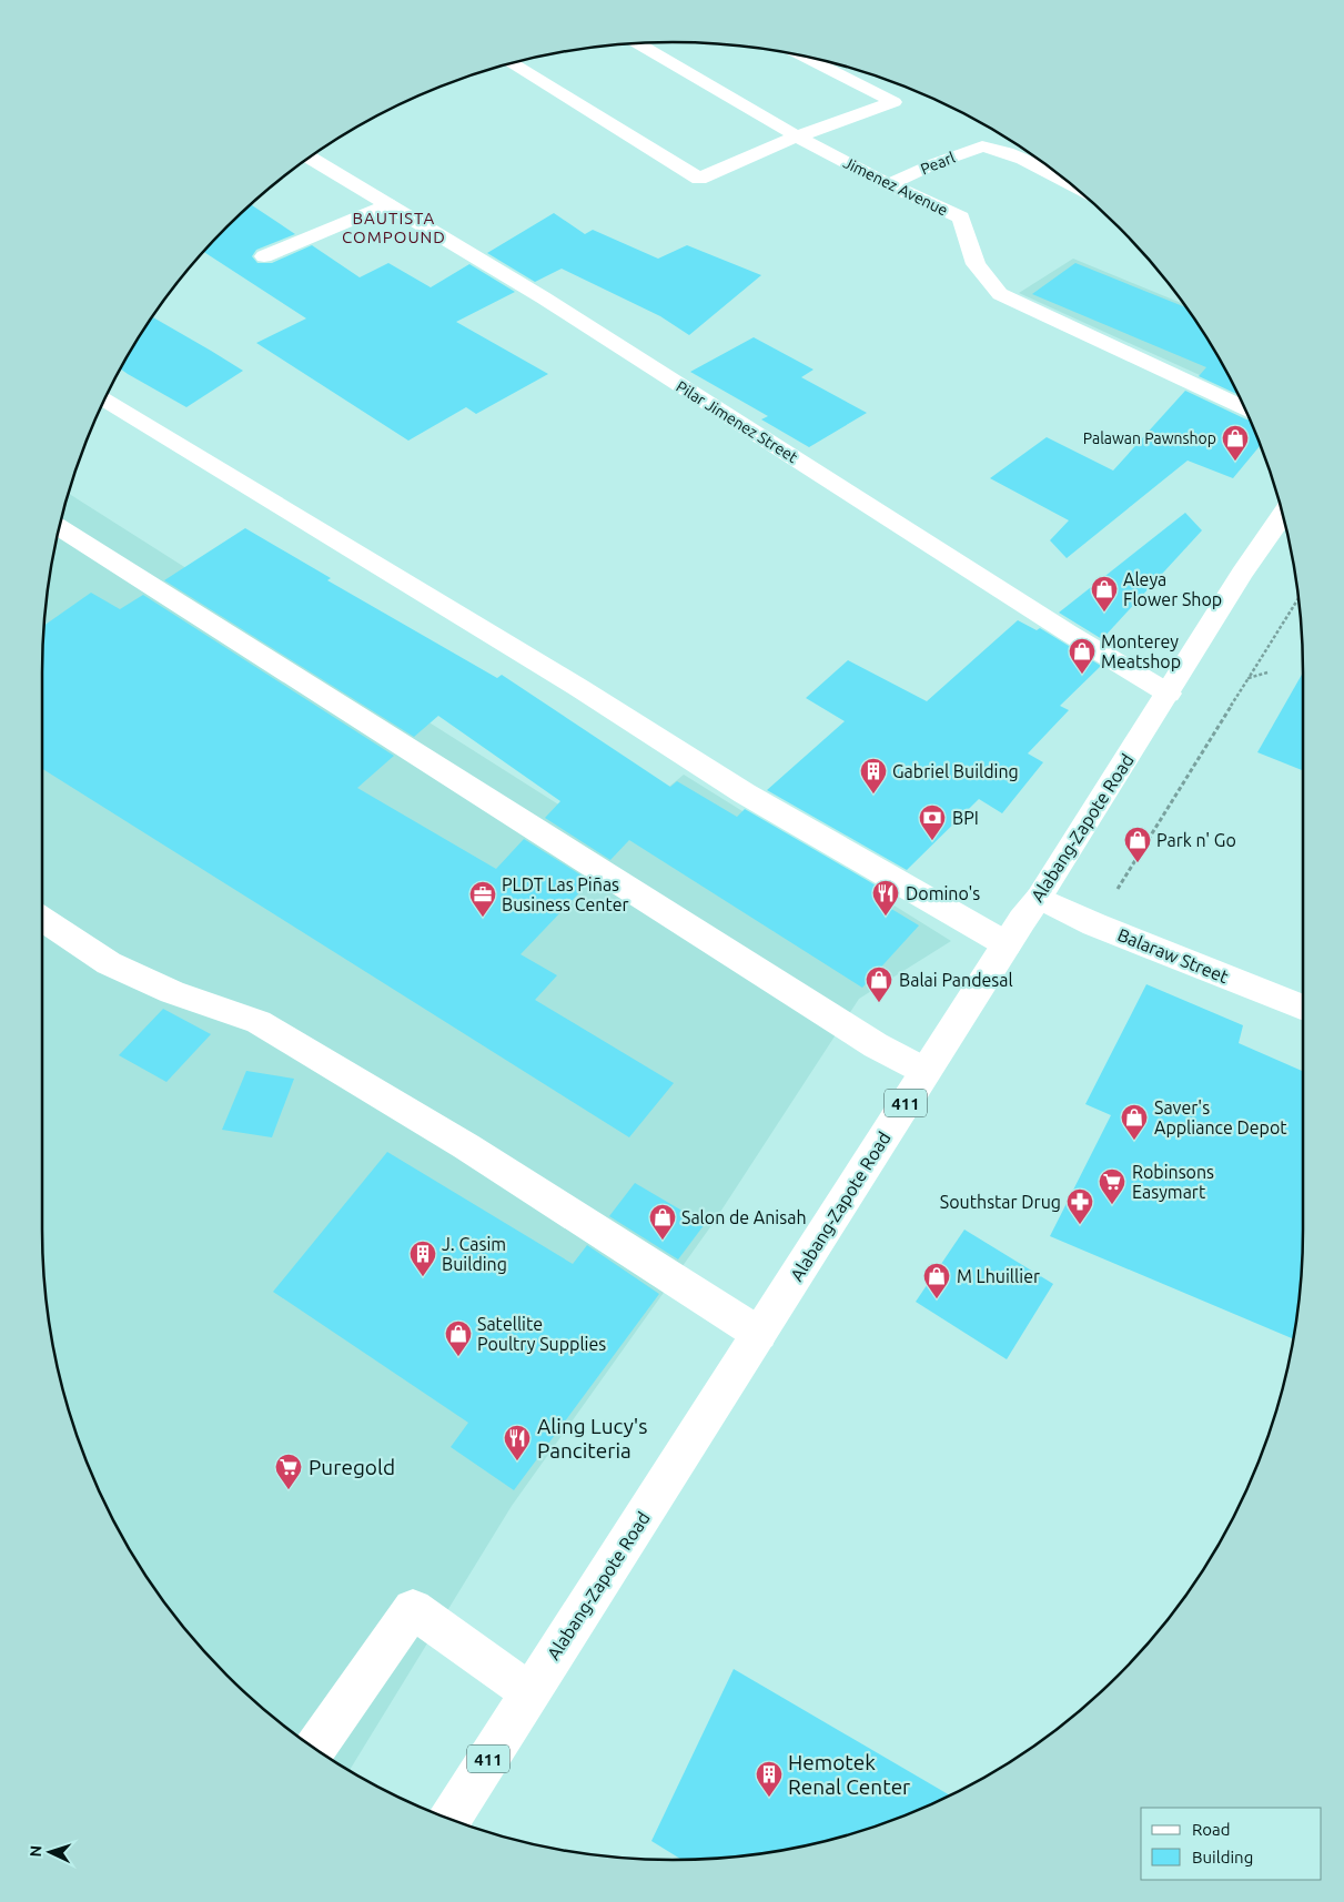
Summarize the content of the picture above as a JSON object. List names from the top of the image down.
{
  "streets": {
    "main road": [
      "Pearl",
      "Jimenez Avenue",
      "Pilar Jimenez Street",
      "Alabang-Zapote Road",
      "Balaraw Street",
      "411"
    ]
  },
  "crossings": [
    ["Pearl", "Jimenez Avenue"],
    ["Pilar Jimenez Street", "Alabang-Zapote Road"],
    ["Alabang-Zapote Road", "Balaraw Street"]
  ],
  "districts": ["BAUTISTA COMPOUND"],
  "places": {
    "shop": [
      "Palawan Pawnshop",
      "Aleya Flower Shop",
      "Monterey Meatshop",
      "Park n' Go",
      "Balai Pandesal",
      "Saver's Appliance Depot",
      "Salon de Anisah",
      "M Lhuillier",
      "Satellite Poultry Supplies"
    ],
    "building": ["Gabriel Building", "J. Casim Building", "Hemotek Renal Center"],
    "bank": ["BPI"],
    "restaurant": ["Domino's", "Aling Lucy's Panciteria"],
    "office": ["PLDT Las Piñas Business Center"],
    "supermarket": ["Robinsons Easymart", "Puregold"],
    "pharmacy": ["Southstar Drug"]
  },
  "legend": ["Road", "Building"],
  "north": "left"
}
